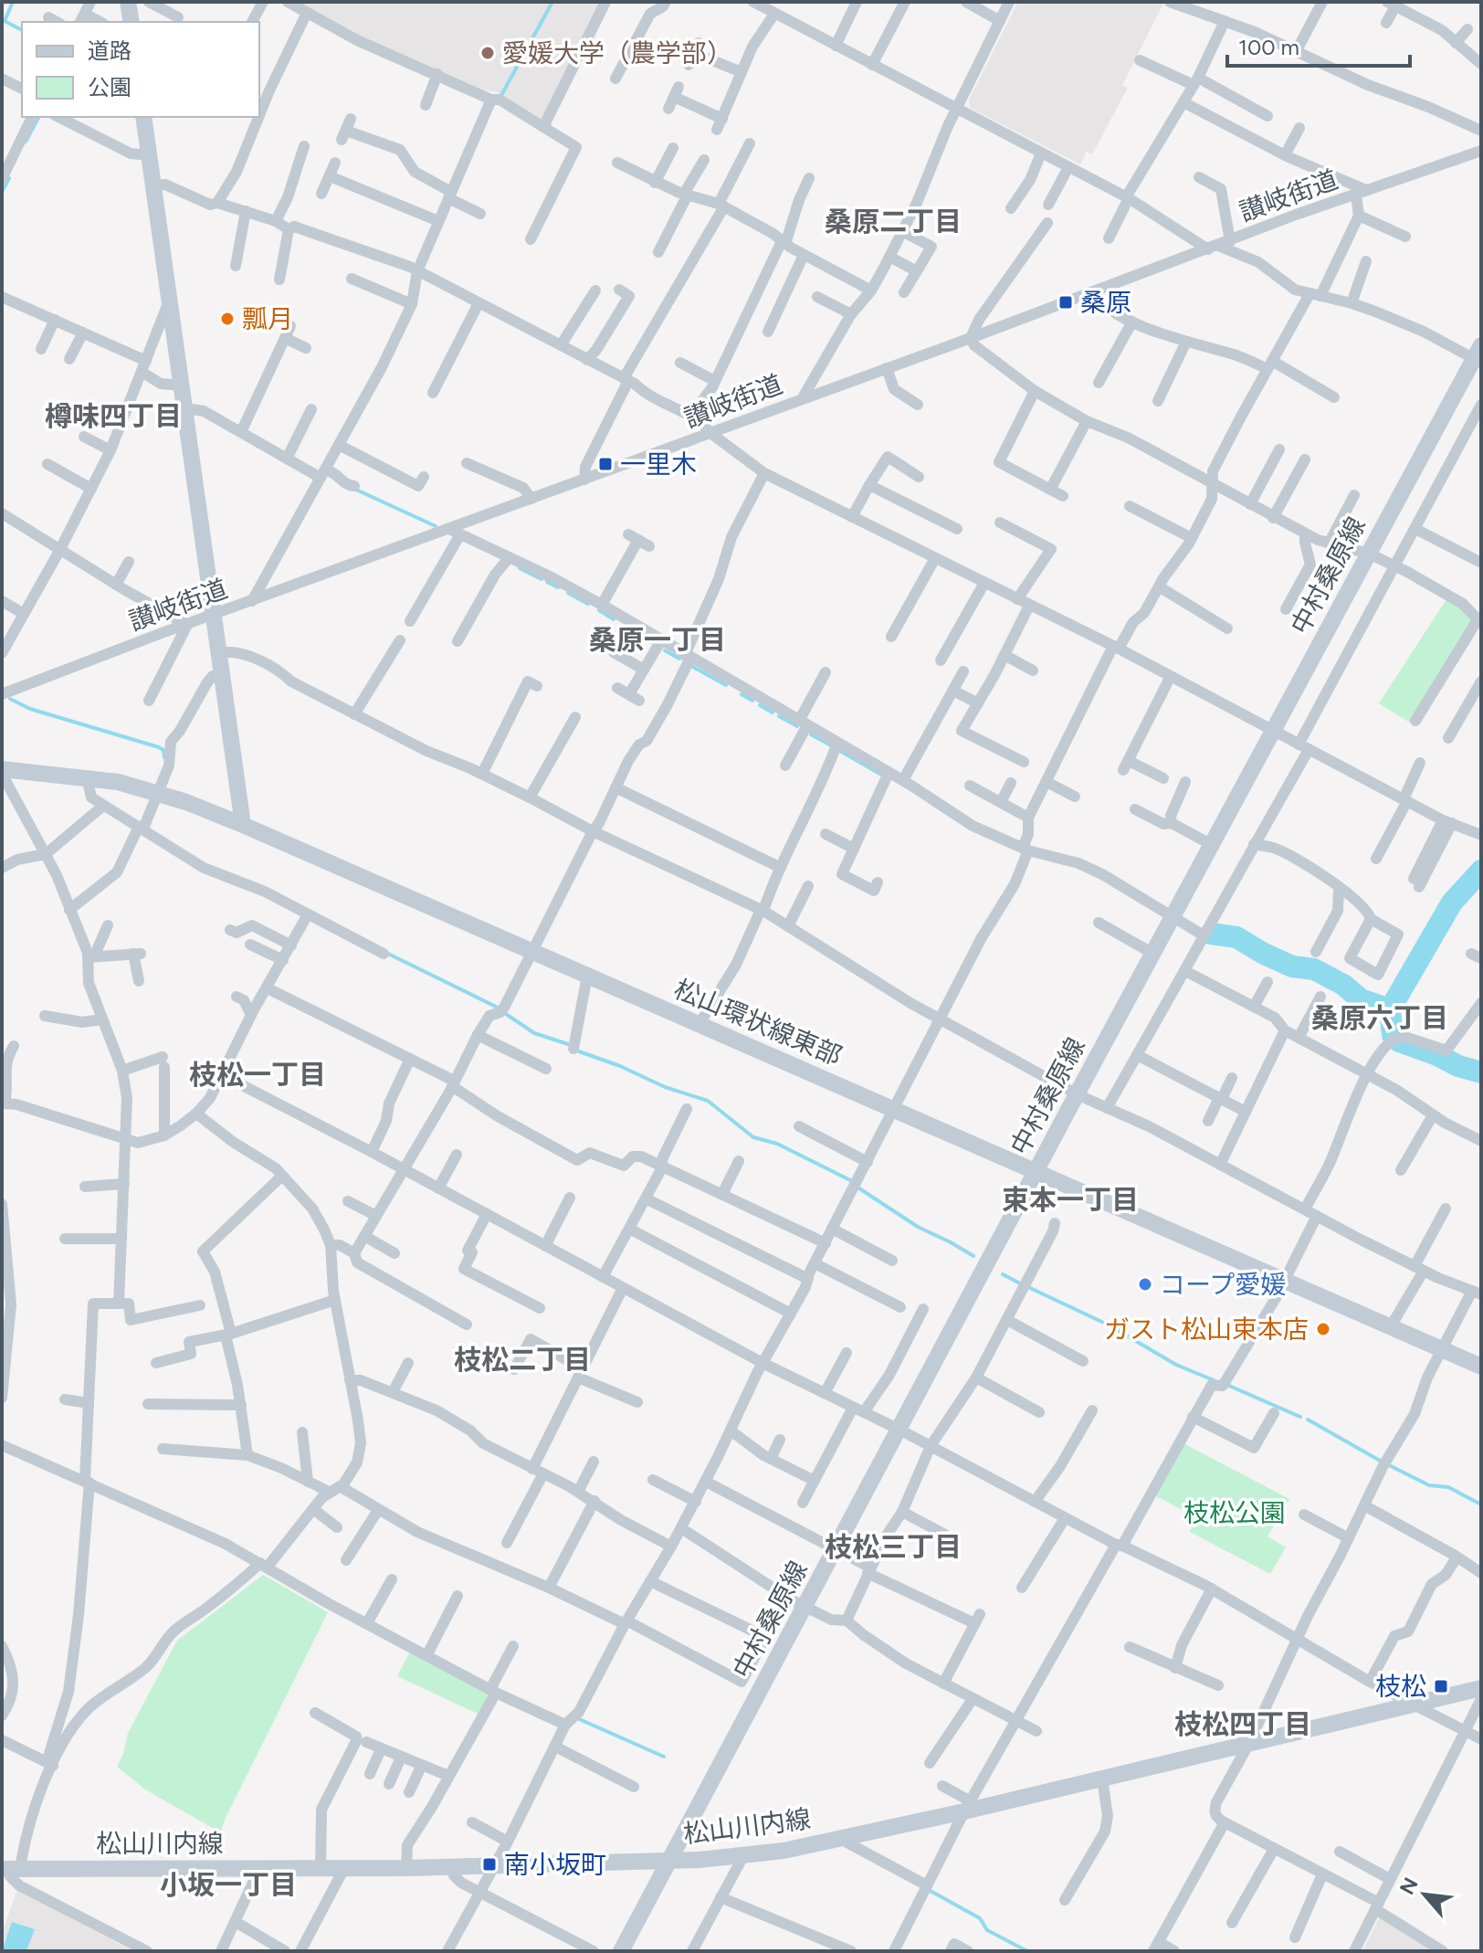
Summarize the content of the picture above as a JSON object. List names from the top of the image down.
{
  "streets": {
    "street": [
      "讃岐街道",
      "中村桑原線",
      "松山環状線東部",
      "松山川内線"
    ]
  },
  "crossings": [
    ["中村桑原線", "松山環状線東部"],
    ["中村桑原線", "松山川内線"]
  ],
  "districts": [
    "桑原二丁目",
    "樽味四丁目",
    "桑原一丁目",
    "桑原六丁目",
    "枝松一丁目",
    "束本一丁目",
    "枝松二丁目",
    "枝松三丁目",
    "枝松四丁目",
    "小坂一丁目"
  ],
  "parks": ["枝松公園"],
  "places": {
    "other": [
      "愛媛大学（農学部）",
      "瓢月",
      "コープ愛媛",
      "ガスト松山束本店"
    ],
    "transit": [
      "桑原",
      "一里木",
      "枝松",
      "南小坂町"
    ]
  },
  "legend": ["道路", "公園"],
  "scale_bar": "100 m",
  "north": "top left"
}
